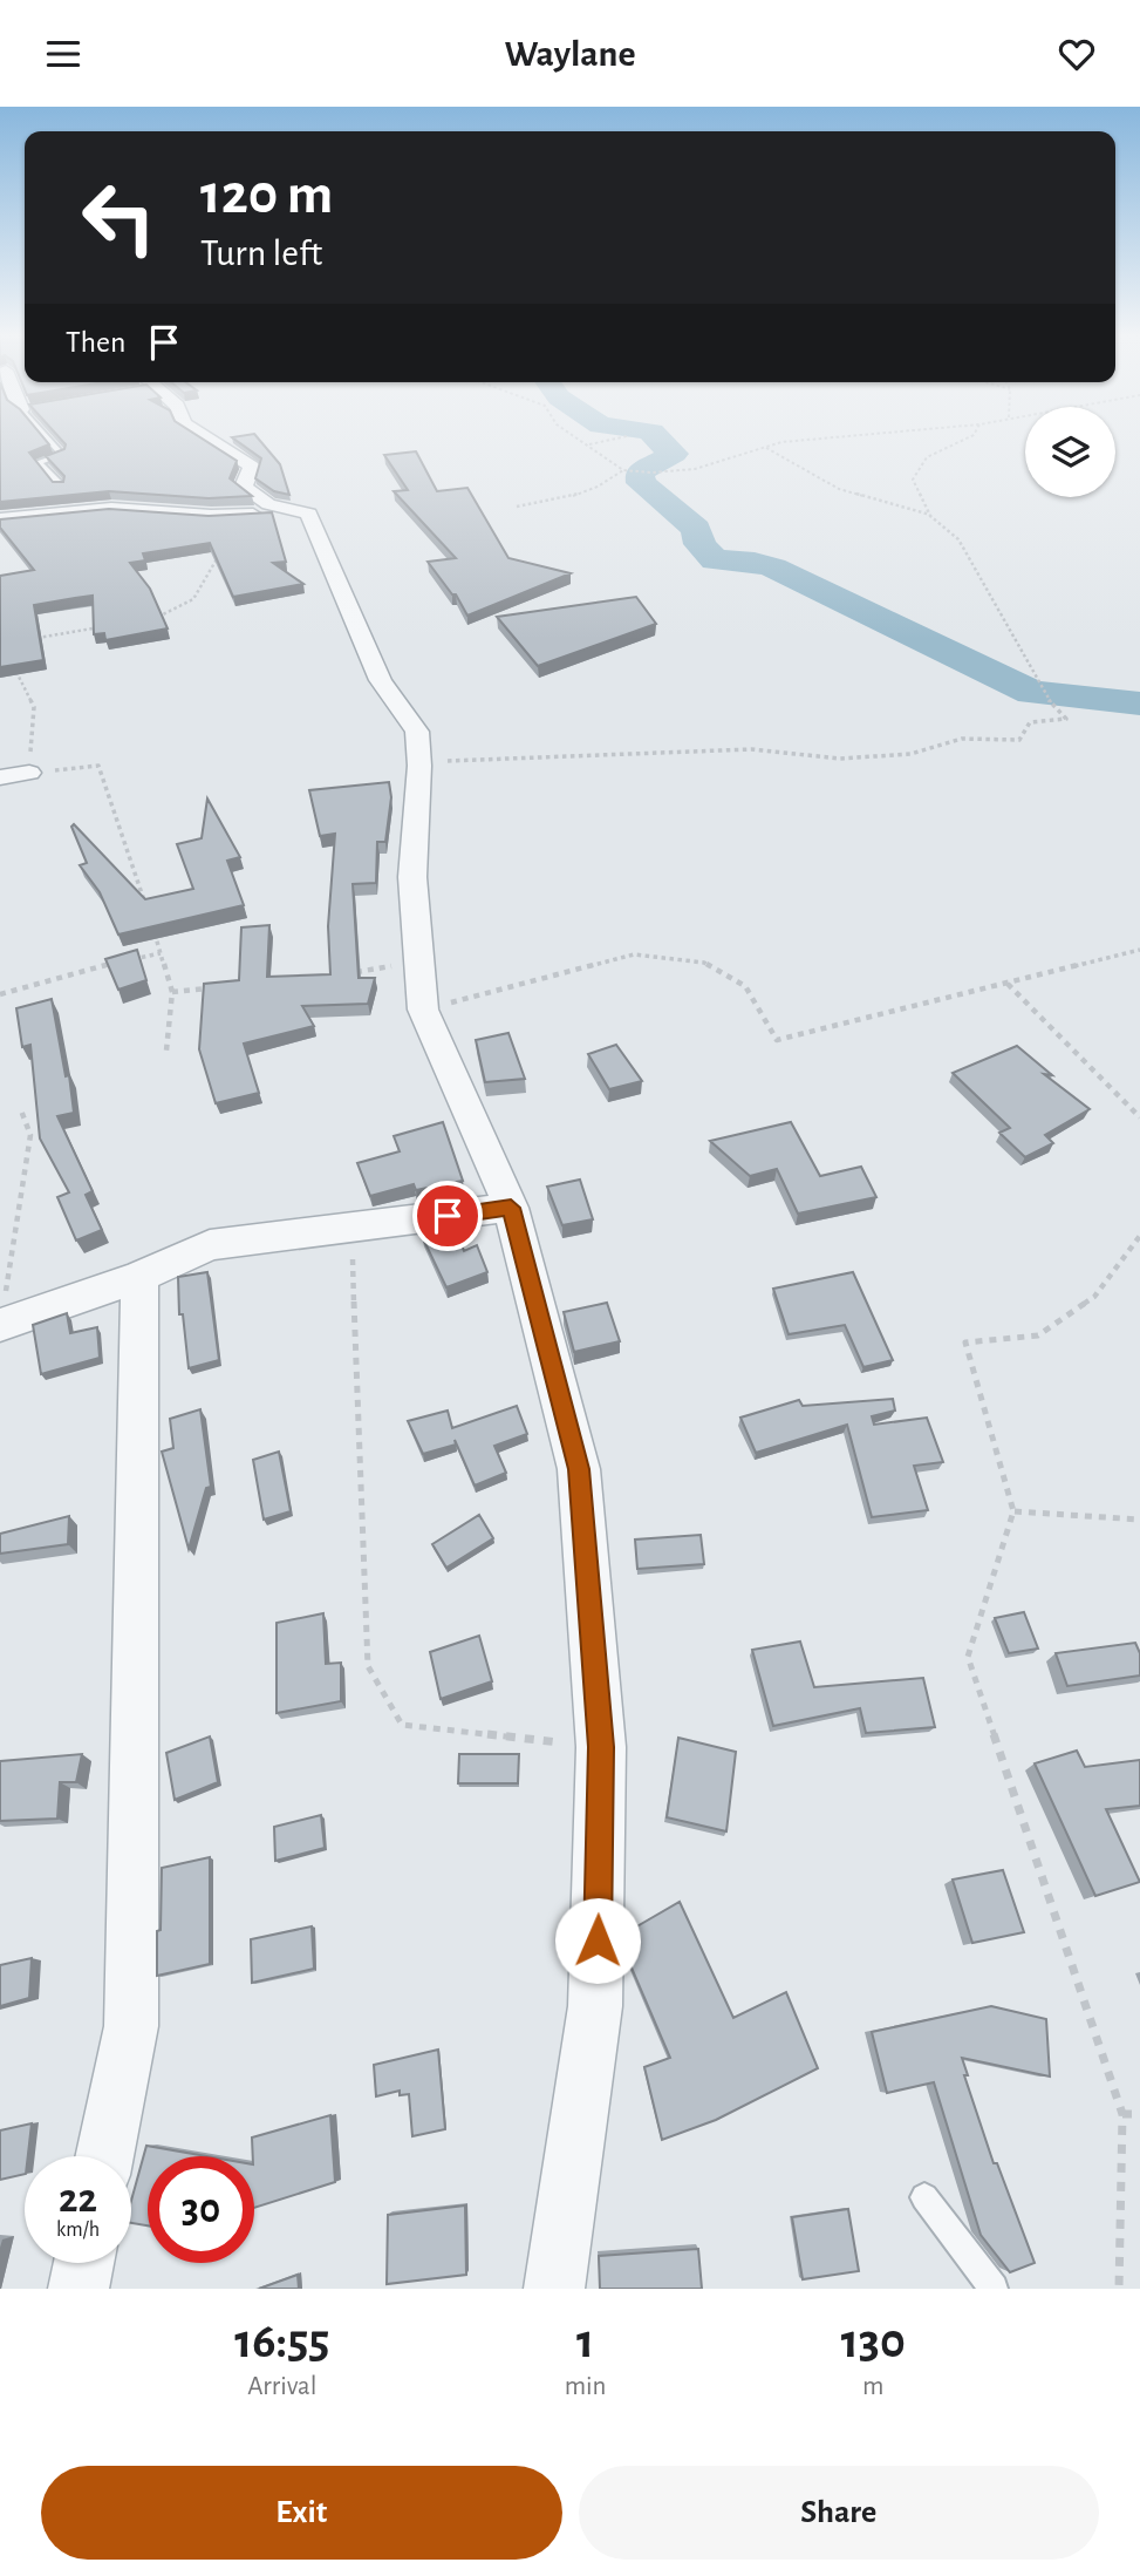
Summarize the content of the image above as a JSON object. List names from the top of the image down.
{
  "page": {
    "header": "Waylane",
    "turn": ["120 m", "Turn left"],
    "then": "Then",
    "speed": "22 km/h",
    "limit": "30",
    "eta": [
      "16:55",
      "Arrival",
      "1",
      "min",
      "130",
      "m"
    ],
    "buttons": ["Exit", "Share"]
  }
}
